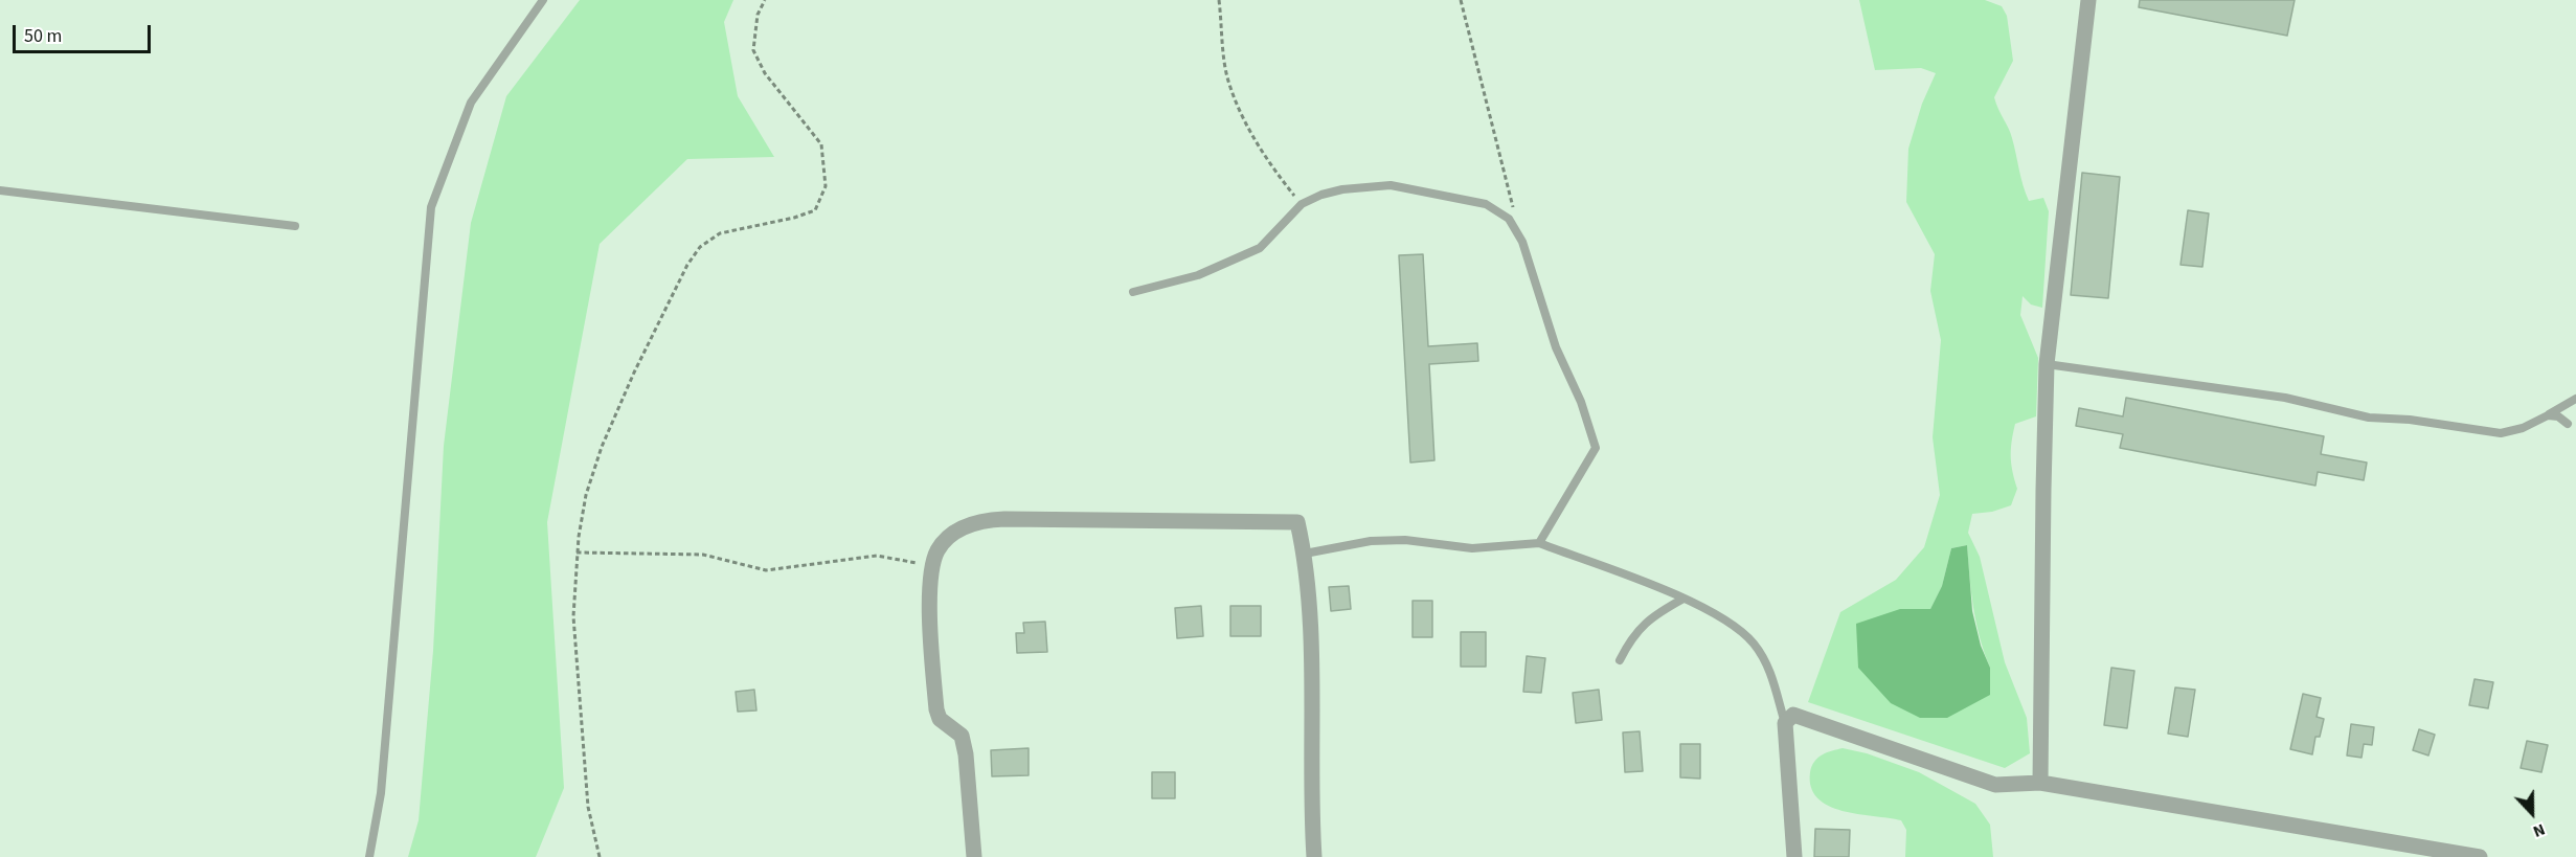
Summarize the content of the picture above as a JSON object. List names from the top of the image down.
{
  "scale_bar": "50 m",
  "north": "bottom"
}
